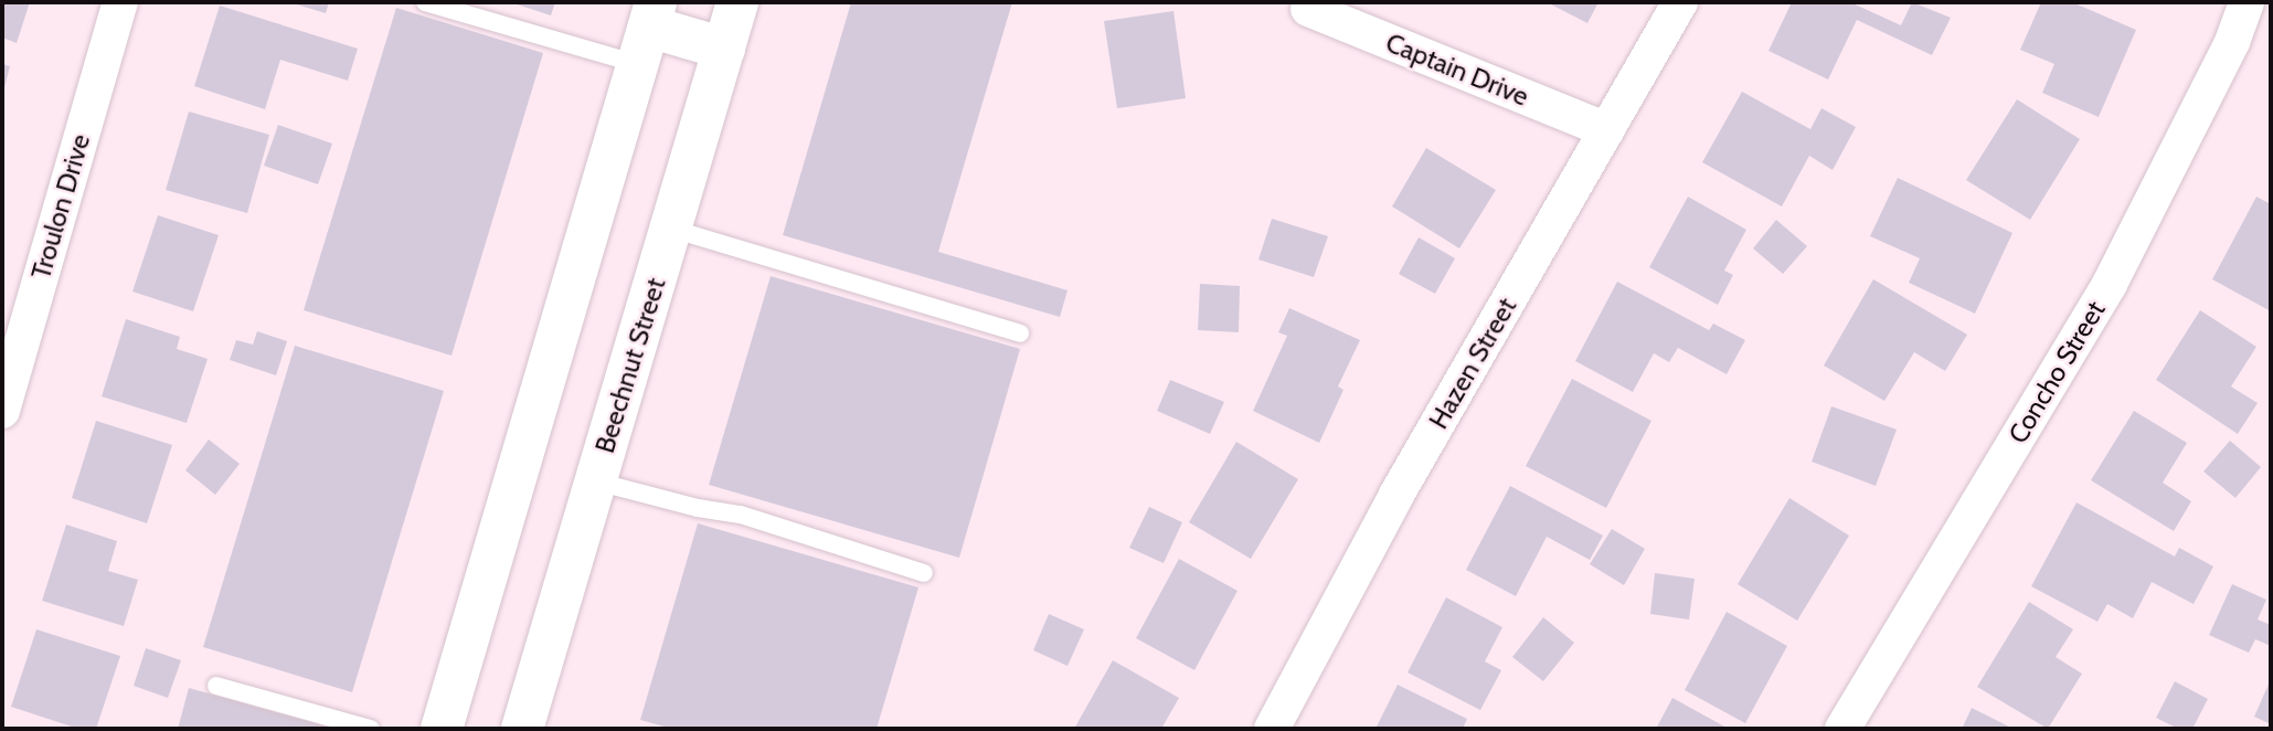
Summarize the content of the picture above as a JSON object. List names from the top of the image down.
{
  "streets": {
    "main road": ["Beechnut Street"],
    "street": [
      "Captain Drive",
      "Troulon Drive",
      "Hazen Street",
      "Concho Street"
    ]
  },
  "crossings": [
    ["Captain Drive", "Hazen Street"]
  ]
}
